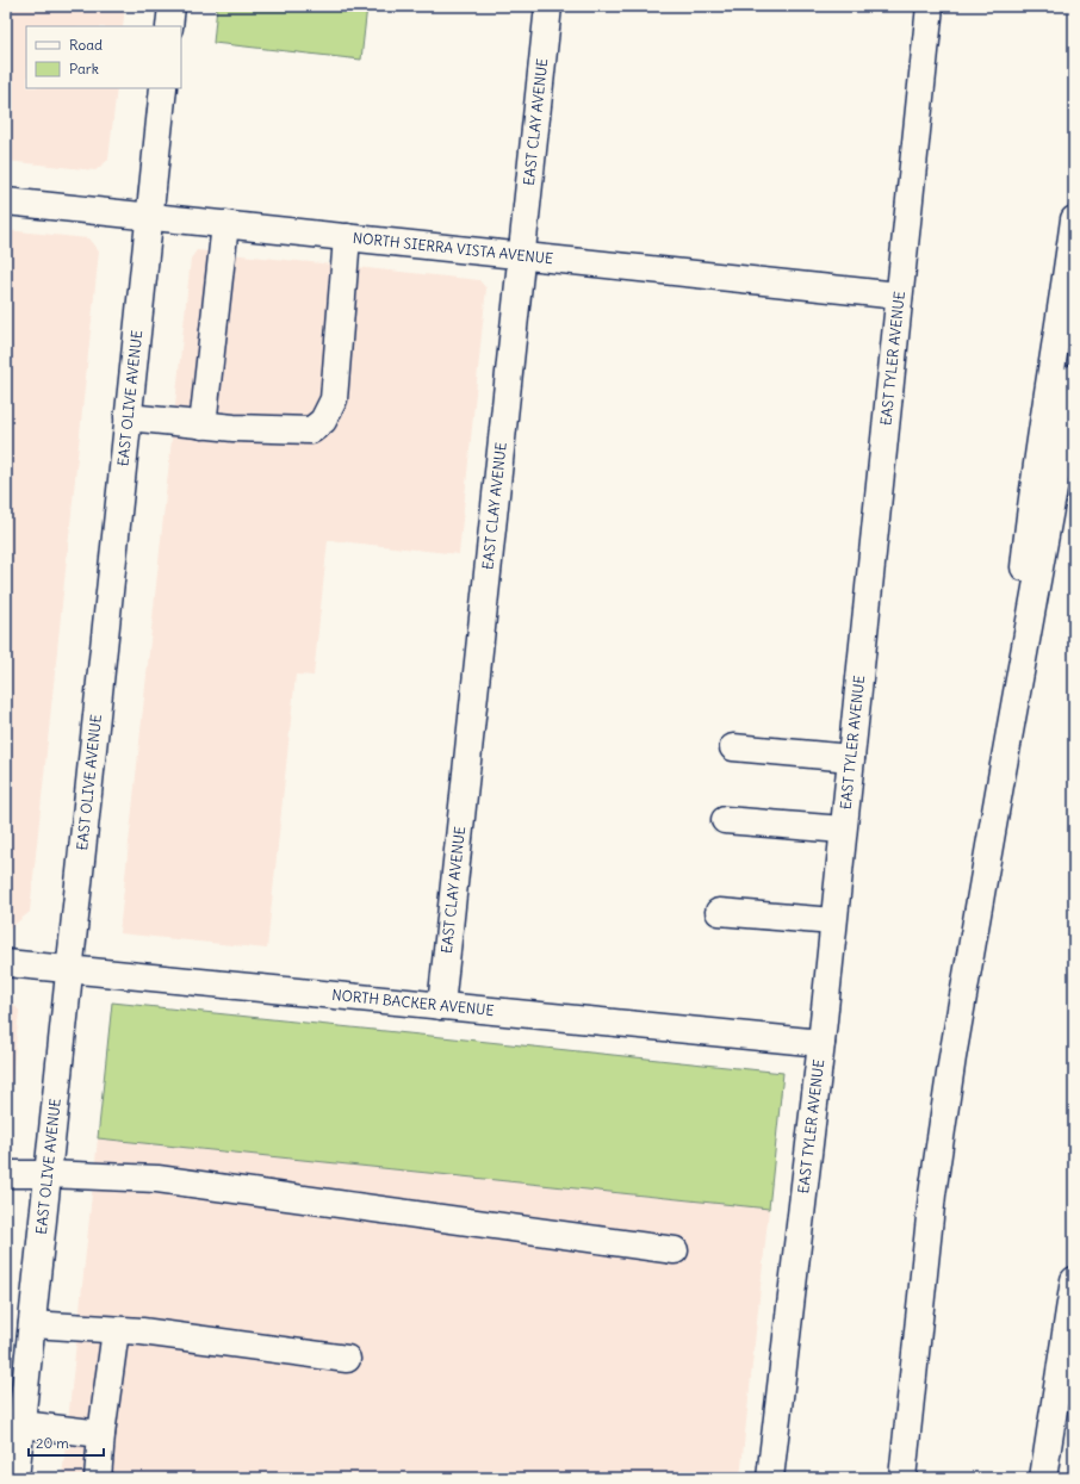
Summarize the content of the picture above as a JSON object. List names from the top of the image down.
{
  "streets": {
    "main road": [
      "EAST CLAY AVENUE",
      "NORTH SIERRA VISTA AVENUE",
      "EAST TYLER AVENUE",
      "EAST OLIVE AVENUE",
      "NORTH BACKER AVENUE"
    ]
  },
  "crossings": [
    ["EAST CLAY AVENUE", "NORTH SIERRA VISTA AVENUE"],
    ["EAST CLAY AVENUE", "NORTH BACKER AVENUE"],
    ["NORTH SIERRA VISTA AVENUE", "EAST TYLER AVENUE"],
    ["NORTH SIERRA VISTA AVENUE", "EAST OLIVE AVENUE"],
    ["EAST TYLER AVENUE", "NORTH BACKER AVENUE"],
    ["EAST OLIVE AVENUE", "NORTH BACKER AVENUE"]
  ],
  "legend": ["Road", "Park"],
  "scale_bar": "20 m"
}
